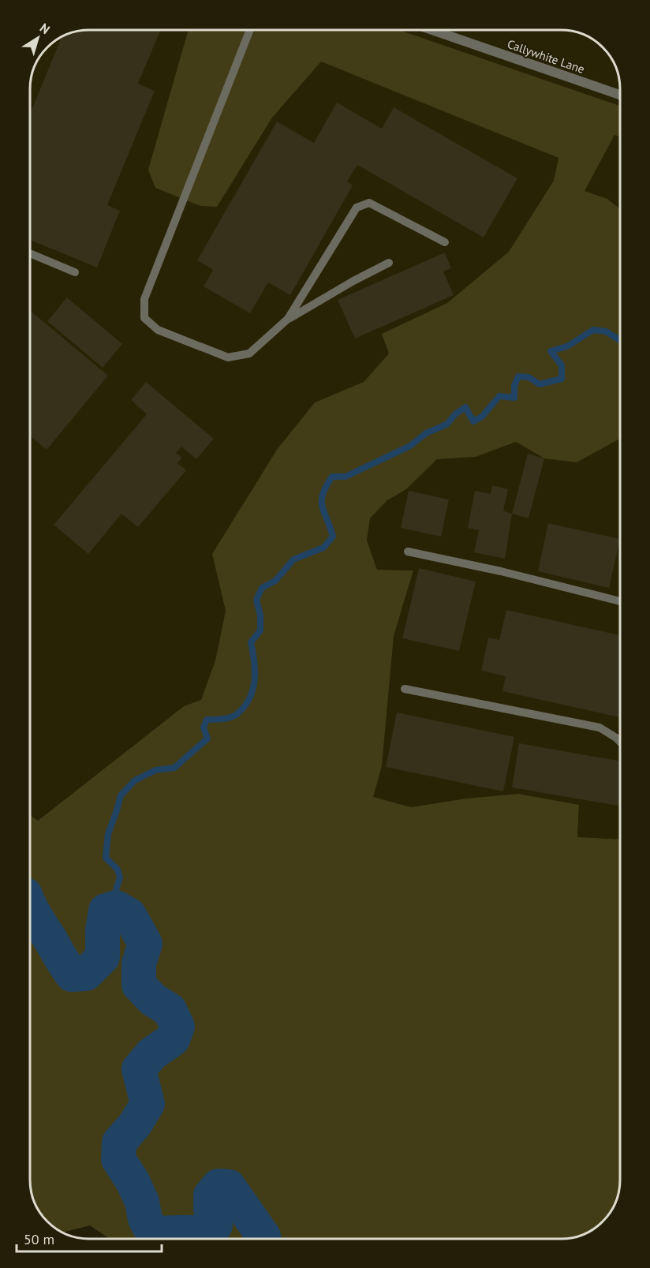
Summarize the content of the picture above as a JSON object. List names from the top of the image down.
{
  "streets": {
    "street": ["Callywhite Lane"]
  },
  "scale_bar": "50 m",
  "north": "top right"
}
